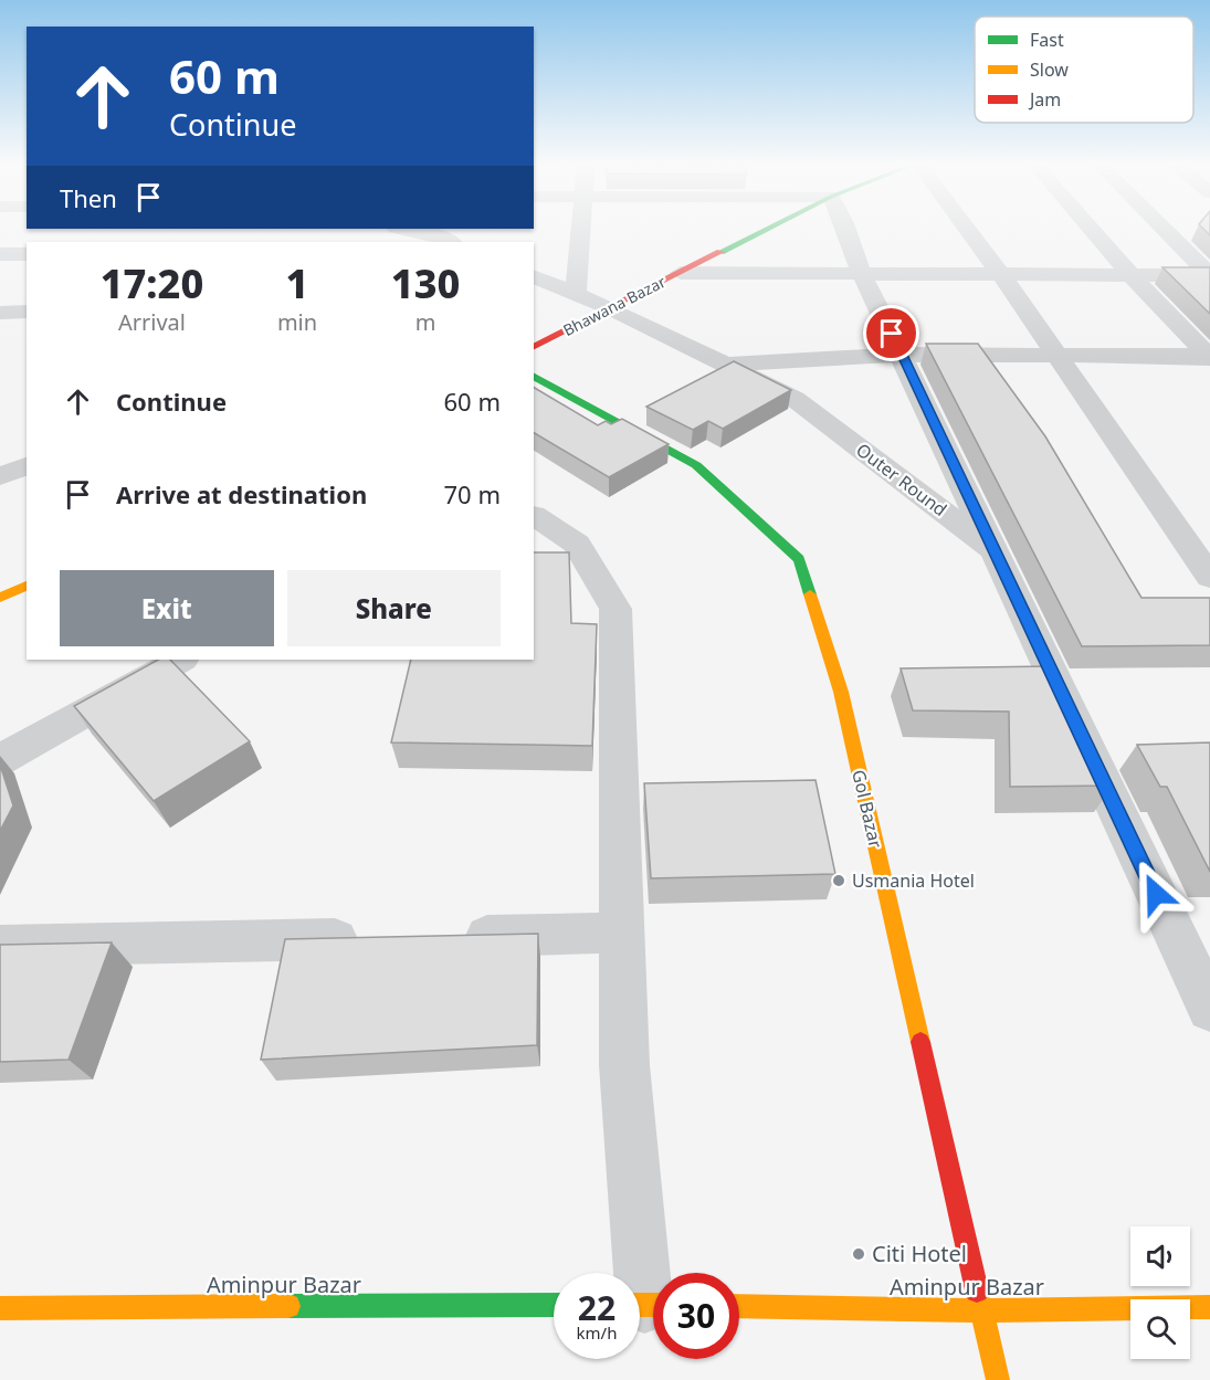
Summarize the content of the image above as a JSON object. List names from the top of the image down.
{
  "streets": {
    "street": [
      "Bhawana Bazar",
      "Outer Round",
      "Gol Bazar",
      "Aminpur Bazar"
    ]
  },
  "crossings": [
    ["Bhawana Bazar", "Outer Round"],
    ["Gol Bazar", "Aminpur Bazar"]
  ],
  "places": ["Usmania Hotel", "Citi Hotel"],
  "legend": ["Fast", "Slow", "Jam"],
  "page": {
    "turn": ["60 m", "Continue"],
    "then": "Then",
    "eta": [
      "17:20",
      "Arrival",
      "1",
      "min",
      "130",
      "m"
    ],
    "list": [
      {
        "name": "Continue",
        "value": "60 m"
      },
      {
        "name": "Arrive at destination",
        "value": "70 m"
      }
    ],
    "buttons": ["Exit", "Share"],
    "speed": "22 km/h",
    "limit": "30"
  }
}
